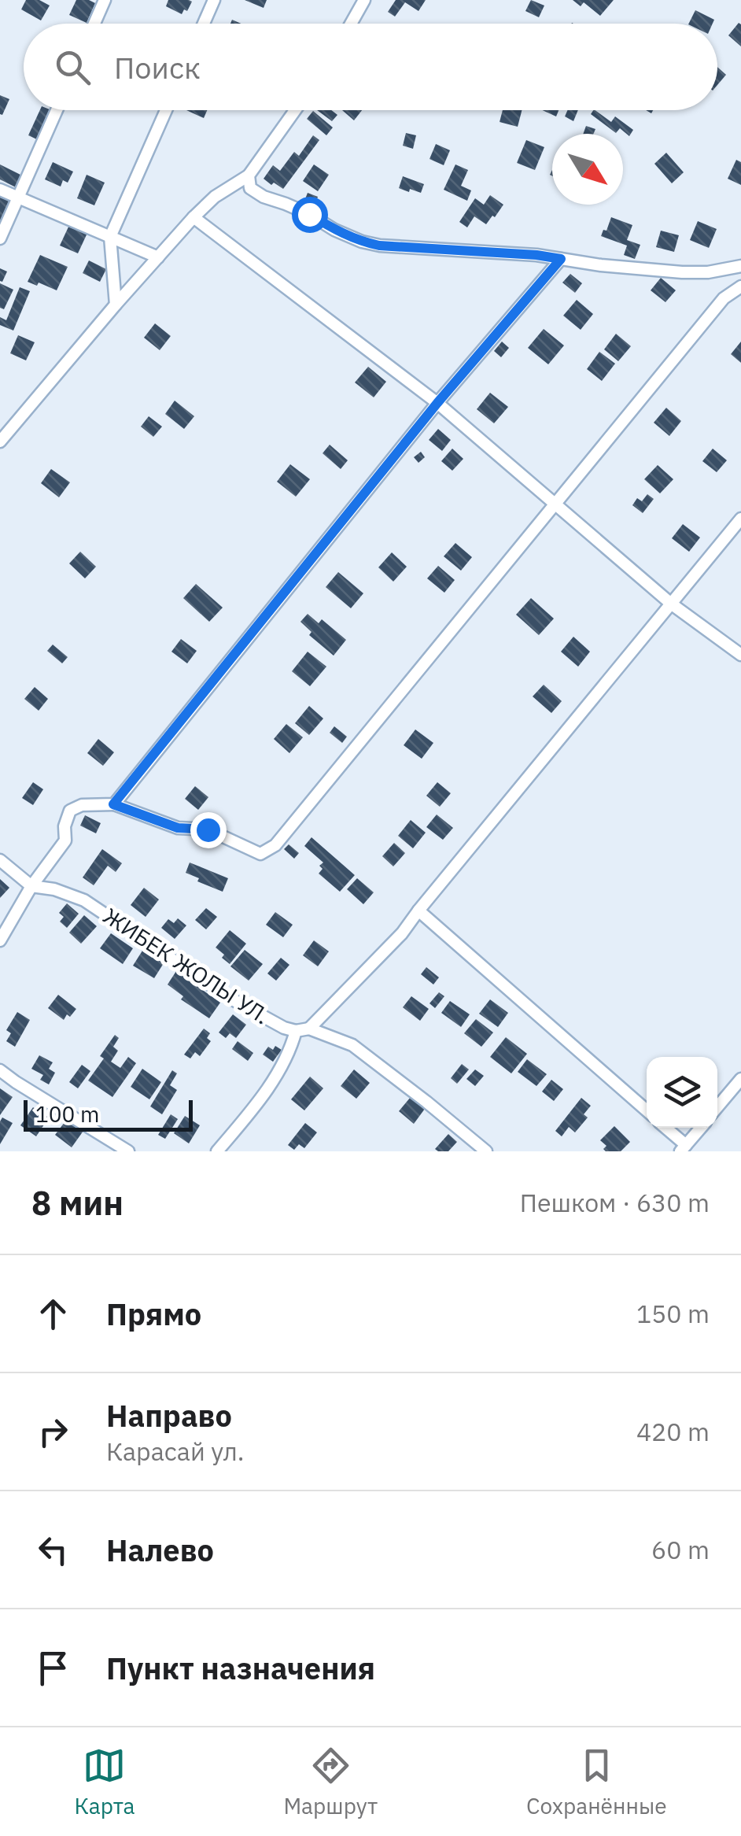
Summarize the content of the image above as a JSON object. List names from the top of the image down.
{
  "streets": {
    "street": ["ЖИБЕК ЖОЛЫ УЛ."]
  },
  "scale_bar": "100 m",
  "north": "bottom right",
  "page": {
    "search": "Поиск",
    "scale": "100 m",
    "heading": ["8 мин", "Пешком · 630 m"],
    "list": [
      ["Прямо", "150 m"],
      ["Направо", "Карасай ул.", "420 m"],
      ["Налево", "60 m"],
      "Пункт назначения"
    ],
    "nav": ["Карта", "Маршрут", "Сохранённые"]
  }
}
